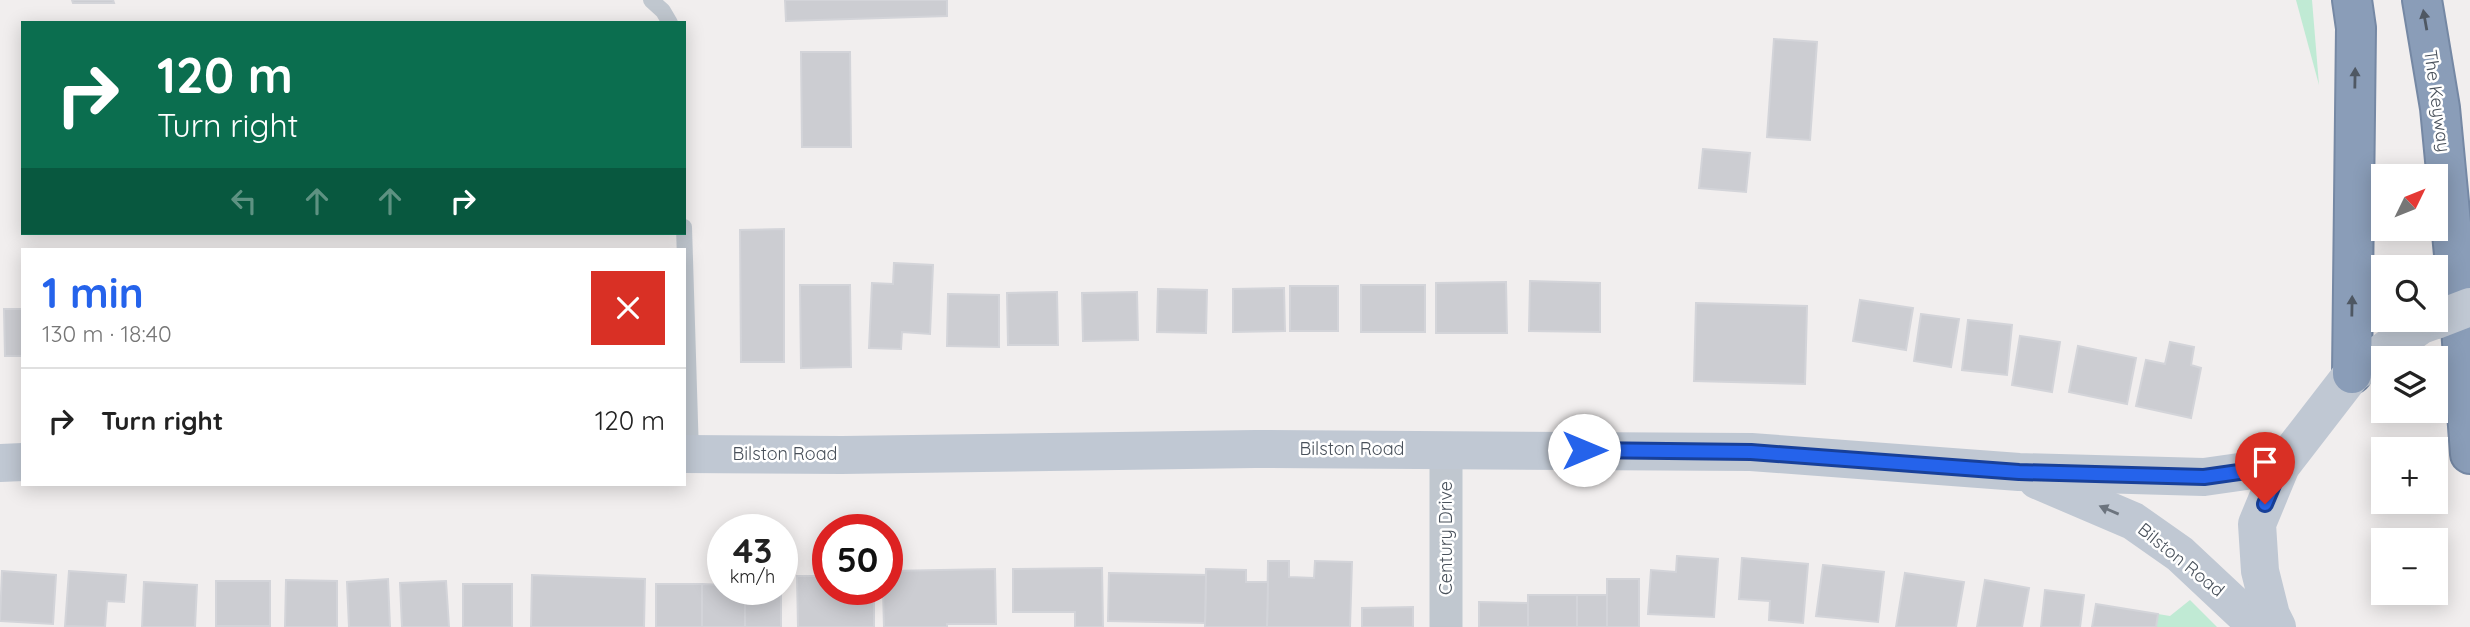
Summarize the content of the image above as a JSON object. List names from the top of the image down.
{
  "streets": {
    "highway": ["The Keyway"],
    "main road": ["Bilston Road"],
    "street": ["Century Drive"]
  },
  "crossings": [
    ["Bilston Road", "Century Drive"]
  ],
  "north": "top right",
  "page": {
    "turn": ["120 m", "Turn right"],
    "map_buttons": ["+", "−"],
    "heading": ["1 min", "130 m · 18:40"],
    "list": [
      {
        "name": "Turn right",
        "value": "120 m"
      }
    ],
    "speed": "43 km/h",
    "limit": "50"
  }
}
